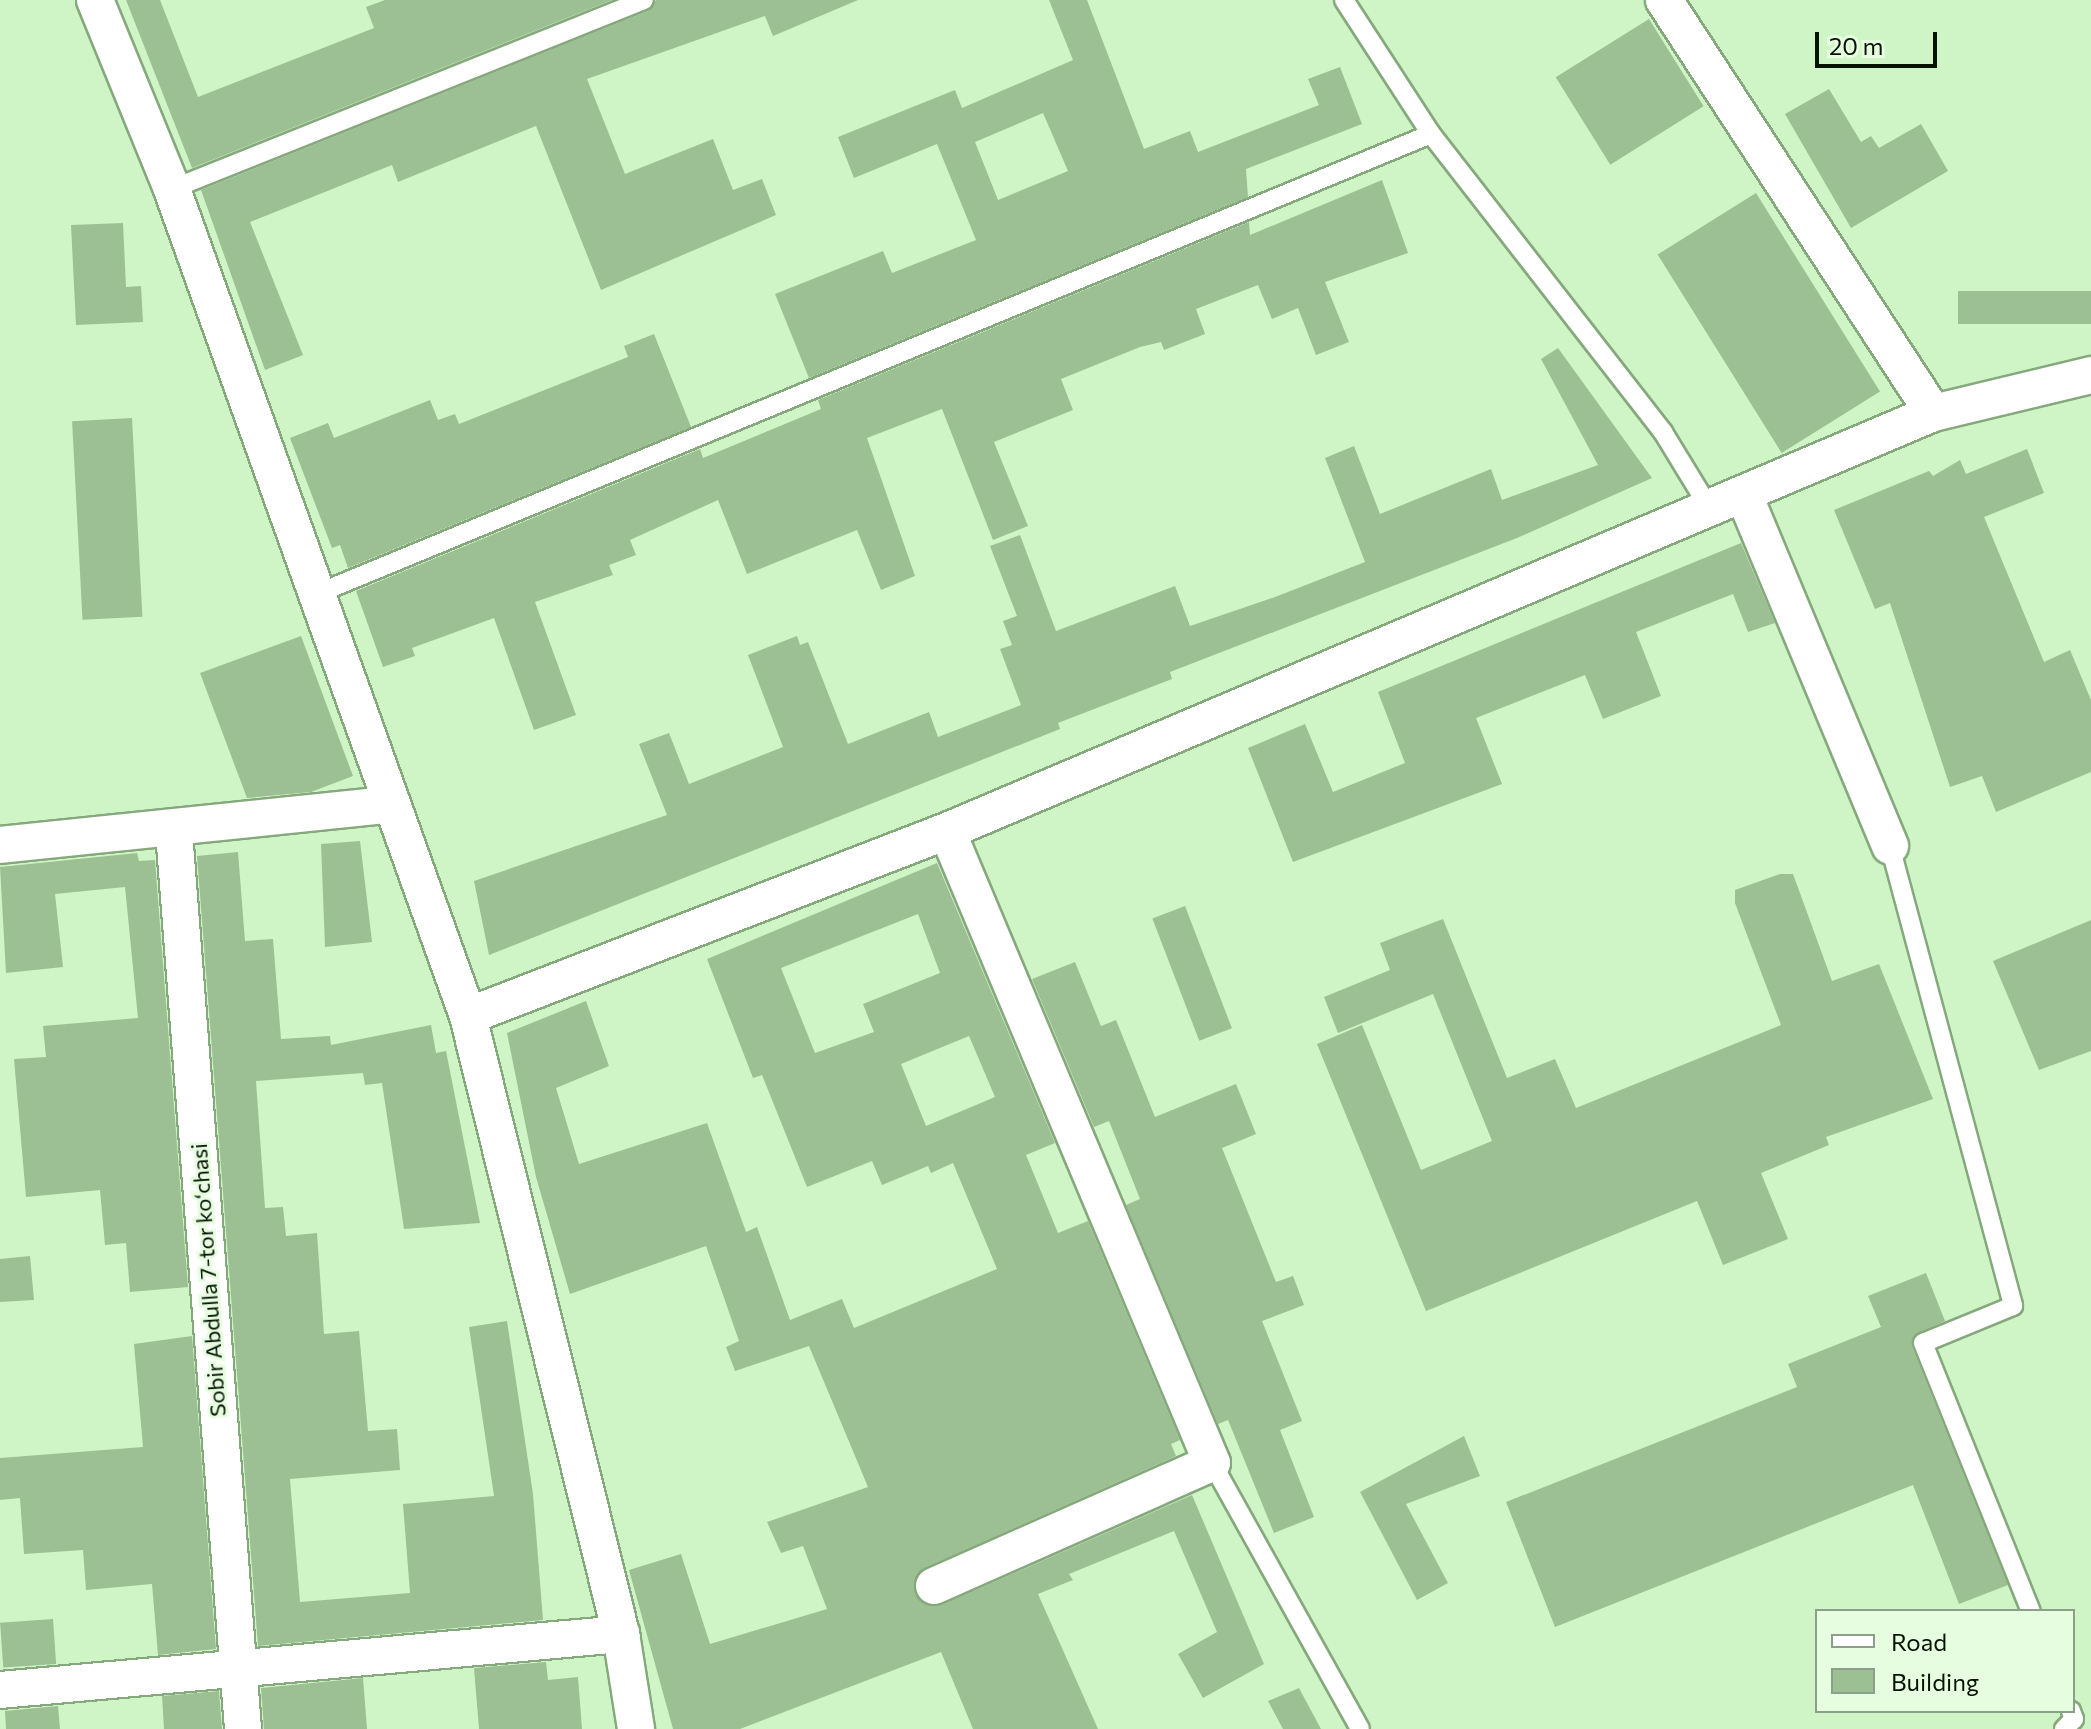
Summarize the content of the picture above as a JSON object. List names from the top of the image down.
{
  "streets": {
    "street": ["Sobir Abdulla 7-tor koʻchasi"]
  },
  "legend": ["Road", "Building"],
  "scale_bar": "20 m"
}
